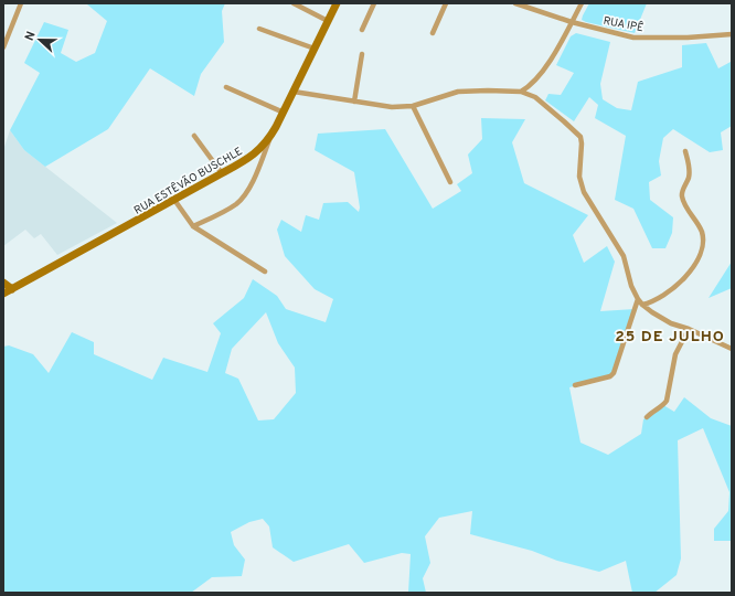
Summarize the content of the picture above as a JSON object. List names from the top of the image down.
{
  "streets": {
    "street": ["RUA IPÊ", "RUA ESTÊVÃO BUSCHLE"]
  },
  "districts": ["25 DE JULHO"],
  "north": "left"
}
